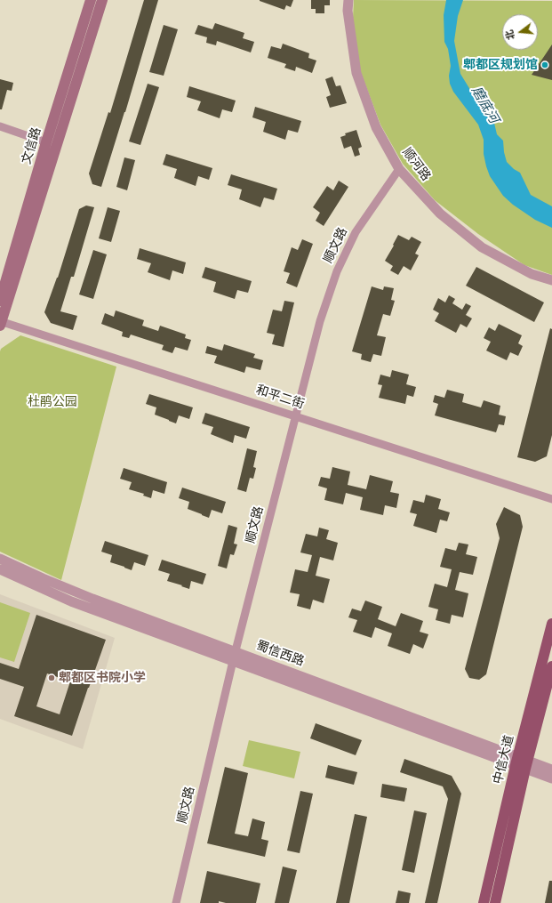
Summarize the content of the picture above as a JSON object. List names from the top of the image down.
{
  "streets": {
    "main road": ["文信路", "中信大道"],
    "street": [
      "顺河路",
      "顺文路",
      "和平二街",
      "蜀信西路"
    ]
  },
  "crossings": [
    ["顺河路", "顺文路"],
    ["顺文路", "和平二街"],
    ["顺文路", "蜀信西路"],
    ["蜀信西路", "中信大道"]
  ],
  "water": ["磨底河"],
  "parks": ["杜鹃公园"],
  "places": ["郫都区规划馆", "郫都区书院小学"],
  "north": "left"
}
